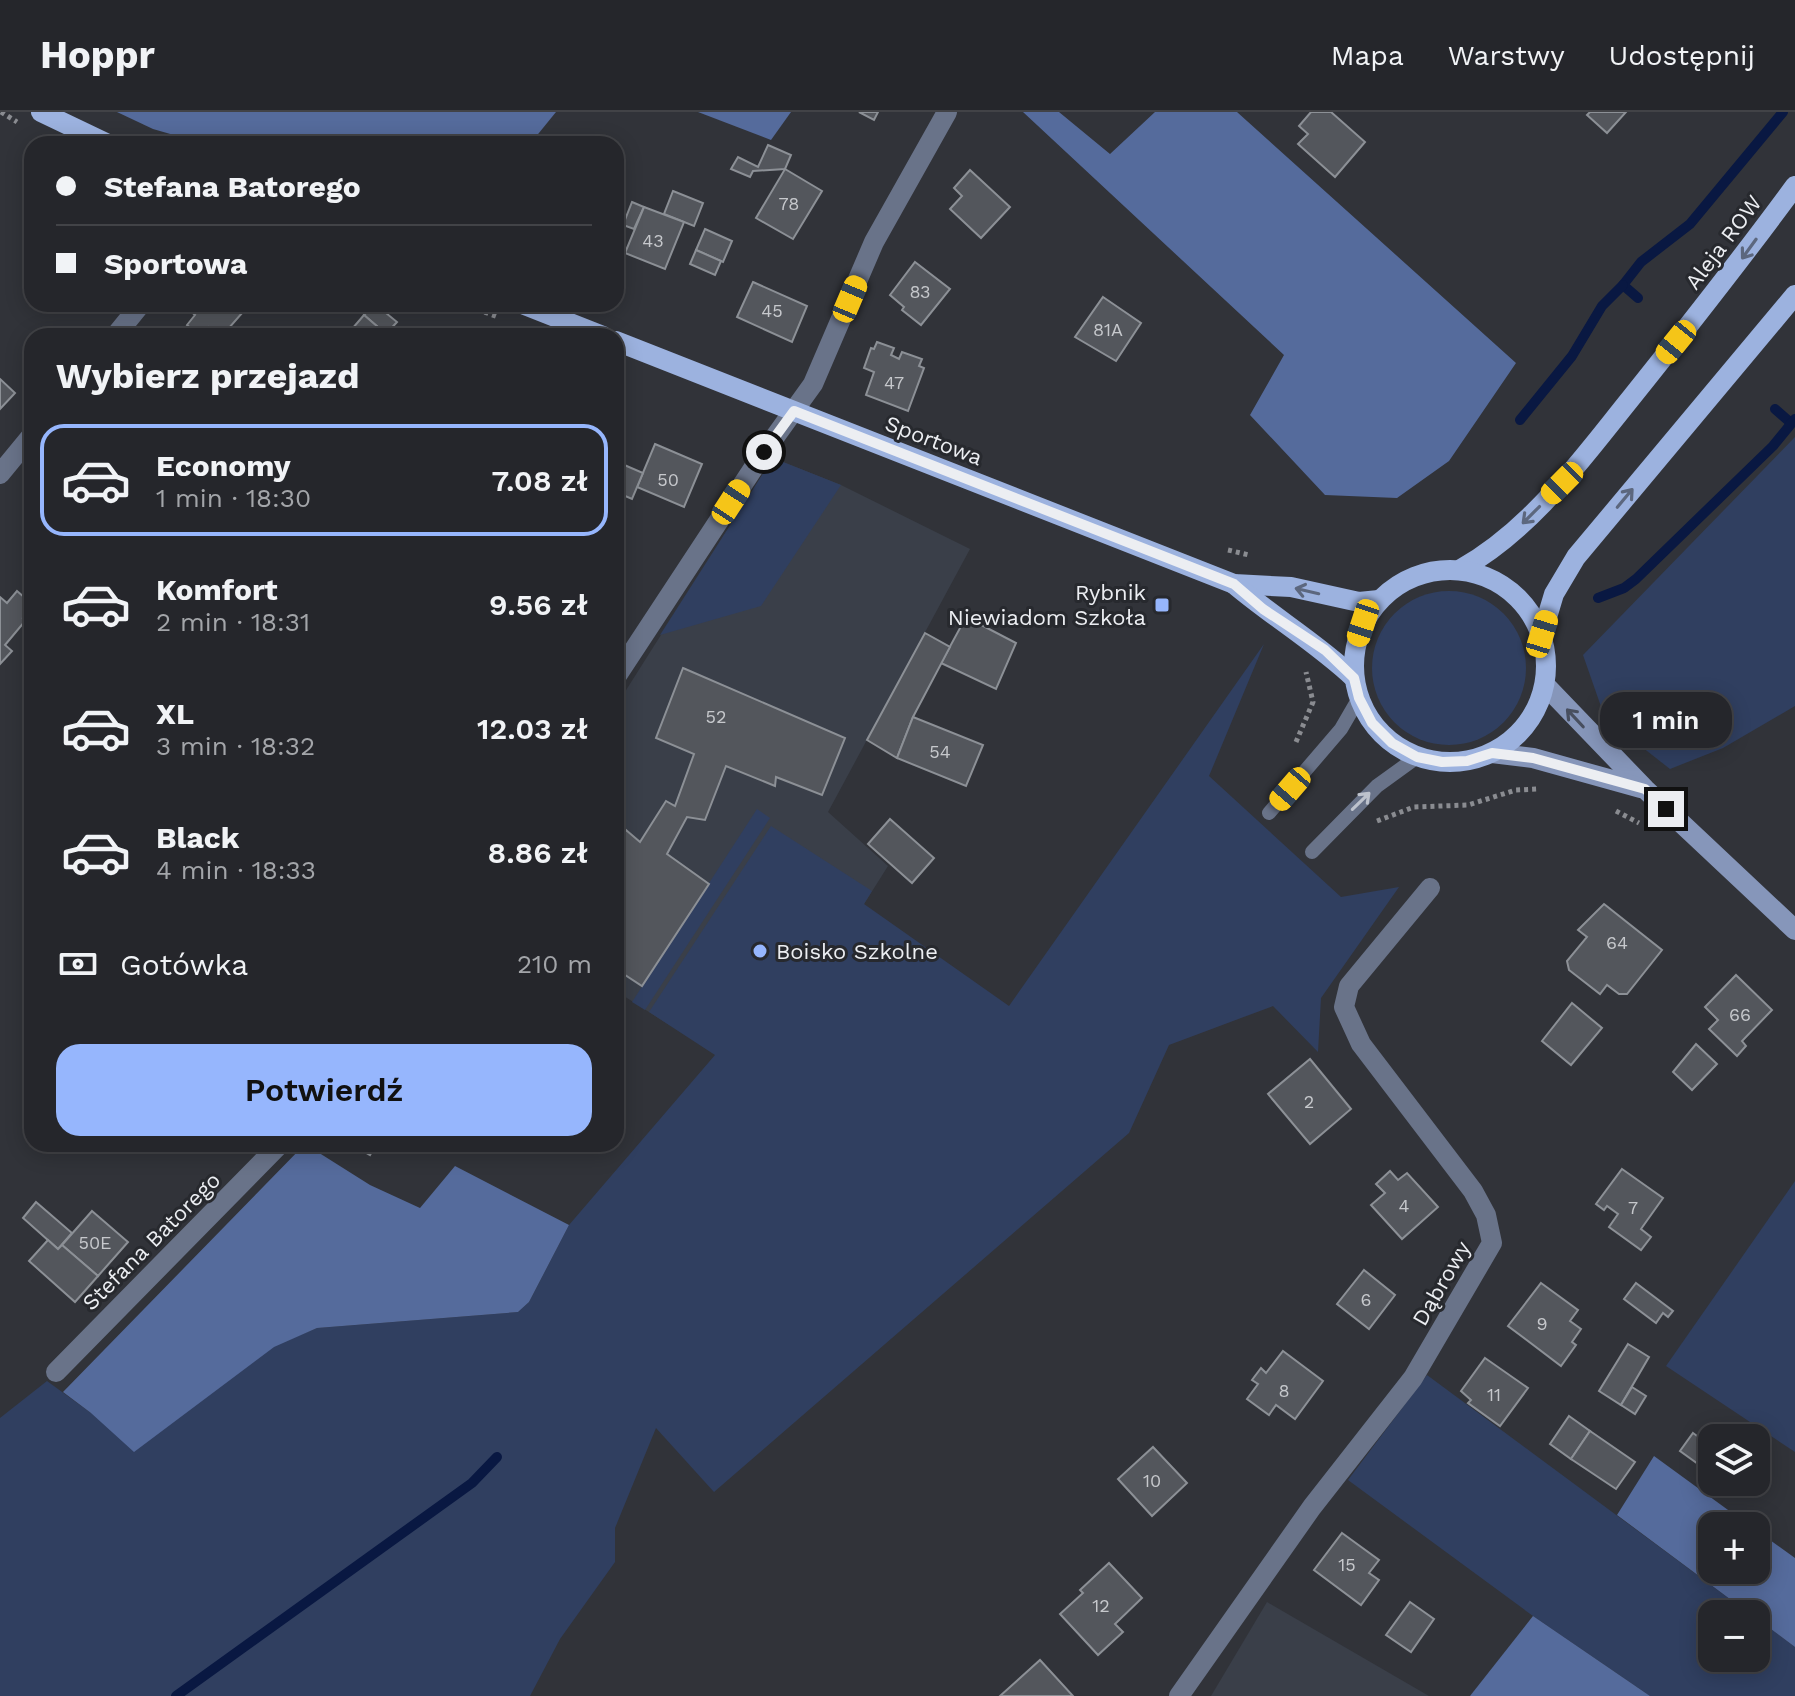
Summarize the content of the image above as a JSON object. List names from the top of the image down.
{
  "streets": {
    "main road": ["Aleja ROW", "Sportowa"],
    "street": ["Stefana Batorego", "Dąbrowy"]
  },
  "crossings": [
    ["Aleja ROW", "Sportowa"]
  ],
  "places": {
    "transit": ["Rybnik Niewiadom Szkoła"],
    "other": ["Boisko Szkolne"]
  },
  "house_numbers": [
    "78",
    "43",
    "83",
    "45",
    "81A",
    "47",
    "50",
    "52",
    "54",
    "64",
    "66",
    "2",
    "4",
    "7",
    "50E",
    "6",
    "9",
    "8",
    "11",
    "10",
    "15",
    "12"
  ],
  "page": {
    "header": "Hoppr",
    "nav": ["Mapa", "Warstwy", "Udostępnij"],
    "banner": ["Stefana Batorego", "Sportowa"],
    "heading": "Wybierz przejazd",
    "list": [
      {
        "name": "Economy",
        "note": "1 min · 18:30",
        "value": "7.08 zł"
      },
      {
        "name": "Komfort",
        "note": "2 min · 18:31",
        "value": "9.56 zł"
      },
      {
        "name": "XL",
        "note": "3 min · 18:32",
        "value": "12.03 zł"
      },
      {
        "name": "Black",
        "note": "4 min · 18:33",
        "value": "8.86 zł"
      }
    ],
    "bubble": "1 min",
    "pay": ["Gotówka", "210 m"],
    "buttons": "Potwierdź",
    "map_buttons": ["+", "−"]
  }
}
